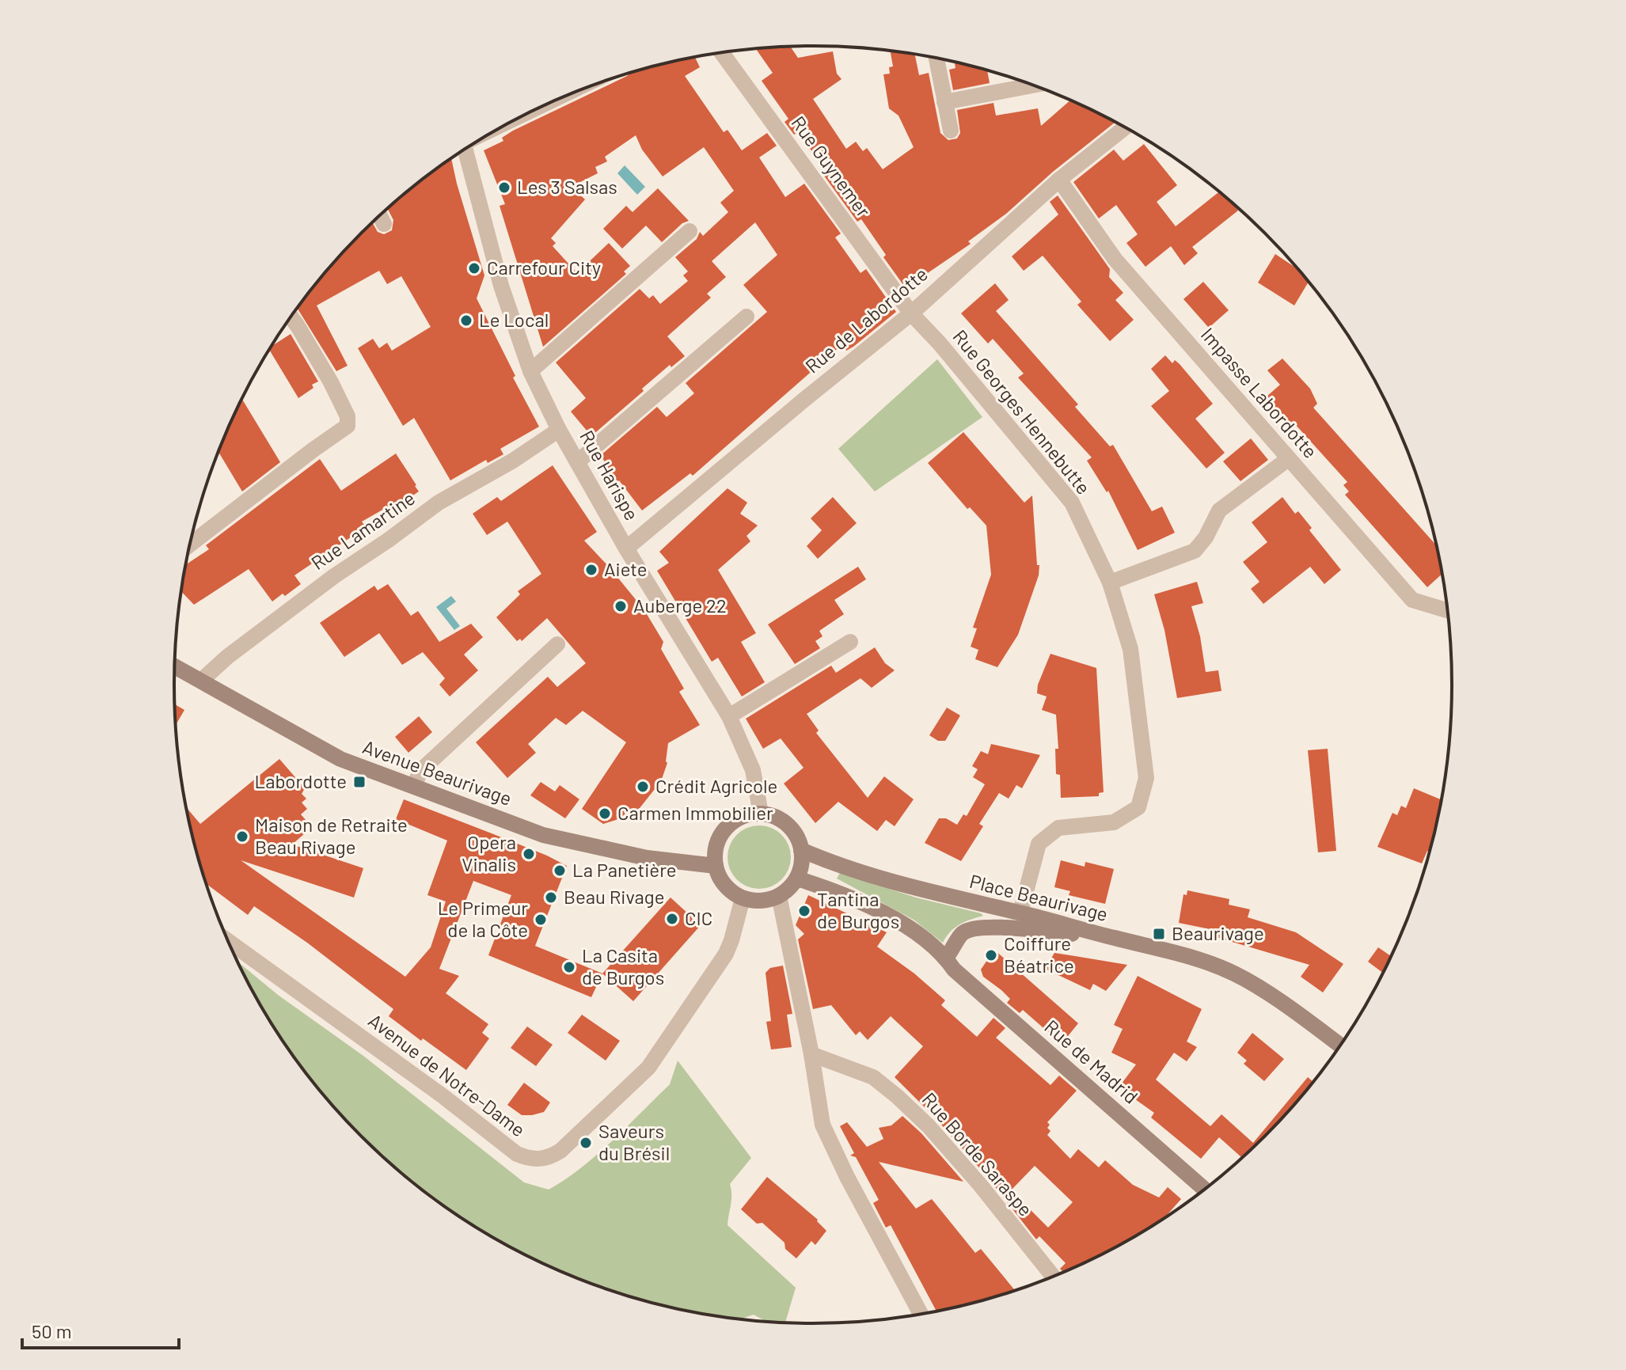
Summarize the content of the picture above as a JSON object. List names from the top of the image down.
{
  "streets": {
    "main road": ["Avenue Beaurivage", "Place Beaurivage", "Rue de Madrid"],
    "street": [
      "Rue Guynemer",
      "Rue de Labordotte",
      "Impasse Labordotte",
      "Rue Georges Hennebutte",
      "Rue Harispe",
      "Rue Lamartine",
      "Avenue de Notre-Dame",
      "Rue Borde Saraspe"
    ]
  },
  "crossings": [
    ["Rue Guynemer", "Rue de Labordotte"],
    ["Rue Guynemer", "Rue Georges Hennebutte"],
    ["Rue de Labordotte", "Impasse Labordotte"],
    ["Rue de Labordotte", "Rue Georges Hennebutte"],
    ["Rue de Labordotte", "Rue Harispe"],
    ["Rue Georges Hennebutte", "Place Beaurivage"],
    ["Rue Harispe", "Rue Lamartine"],
    ["Rue Harispe", "Avenue Beaurivage"],
    ["Rue Harispe", "Place Beaurivage"],
    ["Rue Harispe", "Avenue de Notre-Dame"],
    ["Rue Lamartine", "Avenue Beaurivage"],
    ["Avenue Beaurivage", "Place Beaurivage"],
    ["Avenue Beaurivage", "Avenue de Notre-Dame"],
    ["Place Beaurivage", "Rue de Madrid"],
    ["Place Beaurivage", "Avenue de Notre-Dame"]
  ],
  "places": {
    "other": [
      "Les 3 Salsas",
      "Carrefour City",
      "Le Local",
      "Aiete",
      "Auberge 22",
      "Crédit Agricole",
      "Carmen Immobilier",
      "Maison de Retraite Beau Rivage",
      "Opera Vinalis",
      "La Panetière",
      "Beau Rivage",
      "Tantina de Burgos",
      "CIC",
      "Le Primeur de la Côte",
      "Coiffure Béatrice",
      "La Casita de Burgos",
      "Saveurs du Brésil"
    ],
    "transit": ["Labordotte", "Beaurivage"]
  },
  "scale_bar": "50 m"
}
